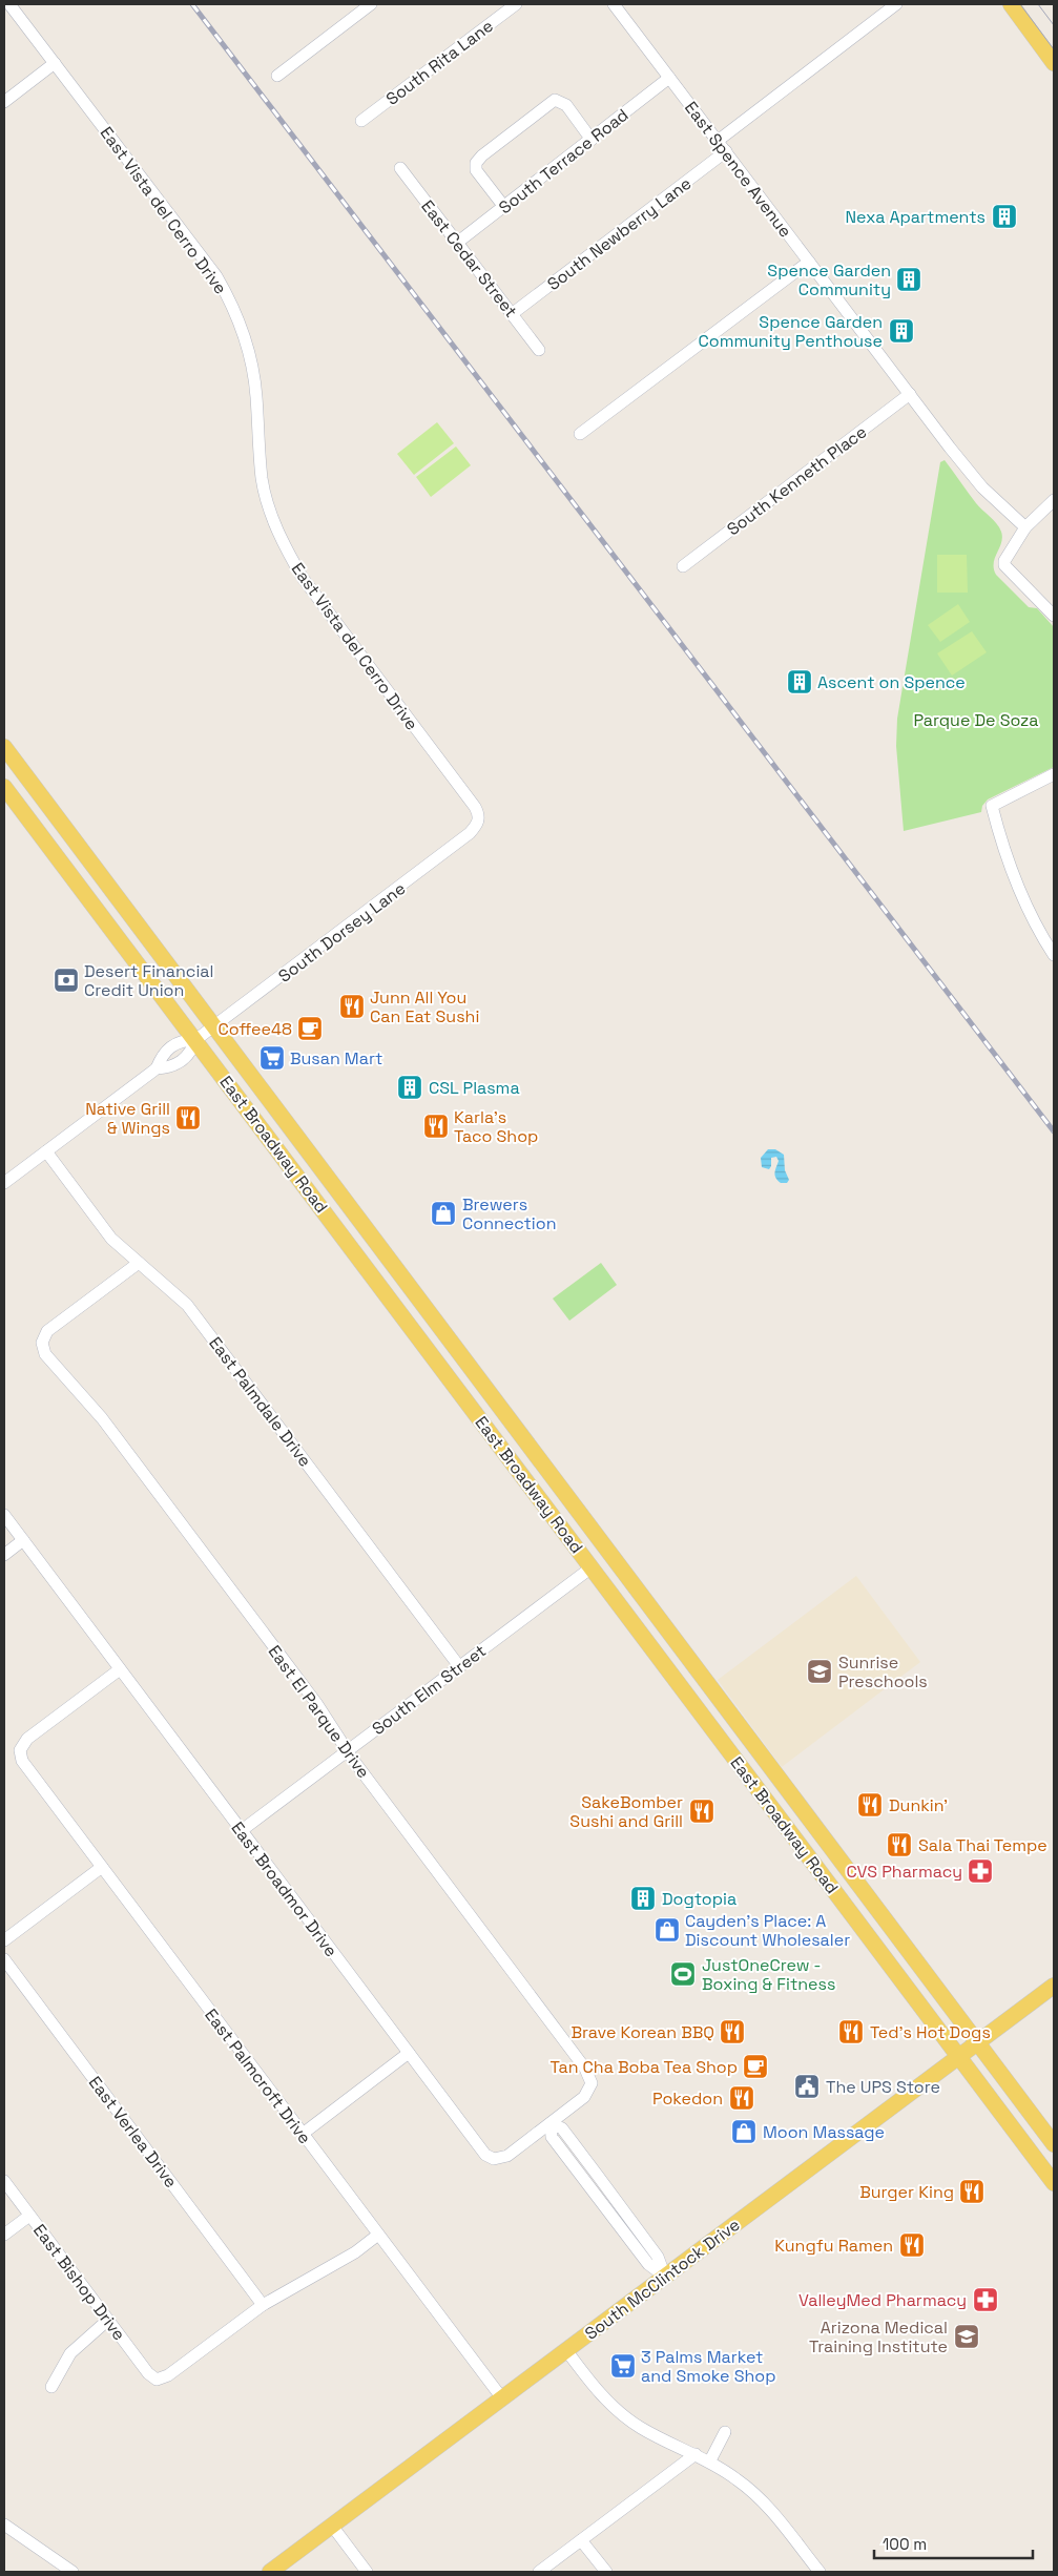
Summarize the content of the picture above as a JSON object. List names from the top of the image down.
{
  "streets": {
    "main road": ["East Broadway Road", "South McClintock Drive"],
    "street": [
      "South Rita Lane",
      "South Terrace Road",
      "East Spence Avenue",
      "East Vista del Cerro Drive",
      "South Newberry Lane",
      "East Cedar Street",
      "South Kenneth Place",
      "South Dorsey Lane",
      "East Palmdale Drive",
      "South Elm Street",
      "East El Parque Drive",
      "East Broadmor Drive",
      "East Palmcroft Drive",
      "East Verlea Drive",
      "East Bishop Drive"
    ]
  },
  "crossings": [
    ["South Terrace Road", "East Spence Avenue"],
    ["South Terrace Road", "East Cedar Street"],
    ["East Spence Avenue", "South Newberry Lane"],
    ["East Spence Avenue", "South Kenneth Place"],
    ["East Vista del Cerro Drive", "South Dorsey Lane"],
    ["South Newberry Lane", "East Cedar Street"],
    ["South Dorsey Lane", "East Broadway Road"],
    ["South Dorsey Lane", "East Palmdale Drive"],
    ["East Broadway Road", "South Elm Street"],
    ["East Broadway Road", "South McClintock Drive"],
    ["East Palmdale Drive", "South Elm Street"],
    ["East Palmdale Drive", "East El Parque Drive"],
    ["South Elm Street", "East El Parque Drive"],
    ["South Elm Street", "East Broadmor Drive"],
    ["East El Parque Drive", "East Broadmor Drive"],
    ["East Broadmor Drive", "East Palmcroft Drive"],
    ["East Palmcroft Drive", "South McClintock Drive"],
    ["East Verlea Drive", "East Bishop Drive"]
  ],
  "parks": ["Parque De Soza"],
  "places": {
    "building": [
      "Nexa Apartments",
      "Spence Garden Community",
      "Spence Garden Community Penthouse",
      "Ascent on Spence",
      "CSL Plasma",
      "Dogtopia"
    ],
    "bank": ["Desert Financial Credit Union"],
    "restaurant": [
      "Junn All You Can Eat Sushi",
      "Native Grill & Wings",
      "Karla’s Taco Shop",
      "Dunkin'",
      "SakeBomber Sushi and Grill",
      "Sala Thai Tempe",
      "Brave Korean BBQ",
      "Ted's Hot Dogs",
      "Pokedon",
      "Burger King",
      "Kungfu Ramen"
    ],
    "cafe": ["Coffee48", "Tan Cha Boba Tea Shop"],
    "supermarket": ["Busan Mart", "3 Palms Market and Smoke Shop"],
    "shop": ["Brewers Connection", "Cayden's Place: A Discount Wholesaler", "Moon Massage"],
    "school or university": ["Sunrise Preschools", "Arizona Medical Training Institute"],
    "pharmacy": ["CVS Pharmacy", "ValleyMed Pharmacy"],
    "sports": ["JustOneCrew - Boxing & Fitness"],
    "public building": ["The UPS Store"]
  },
  "scale_bar": "100 m"
}
